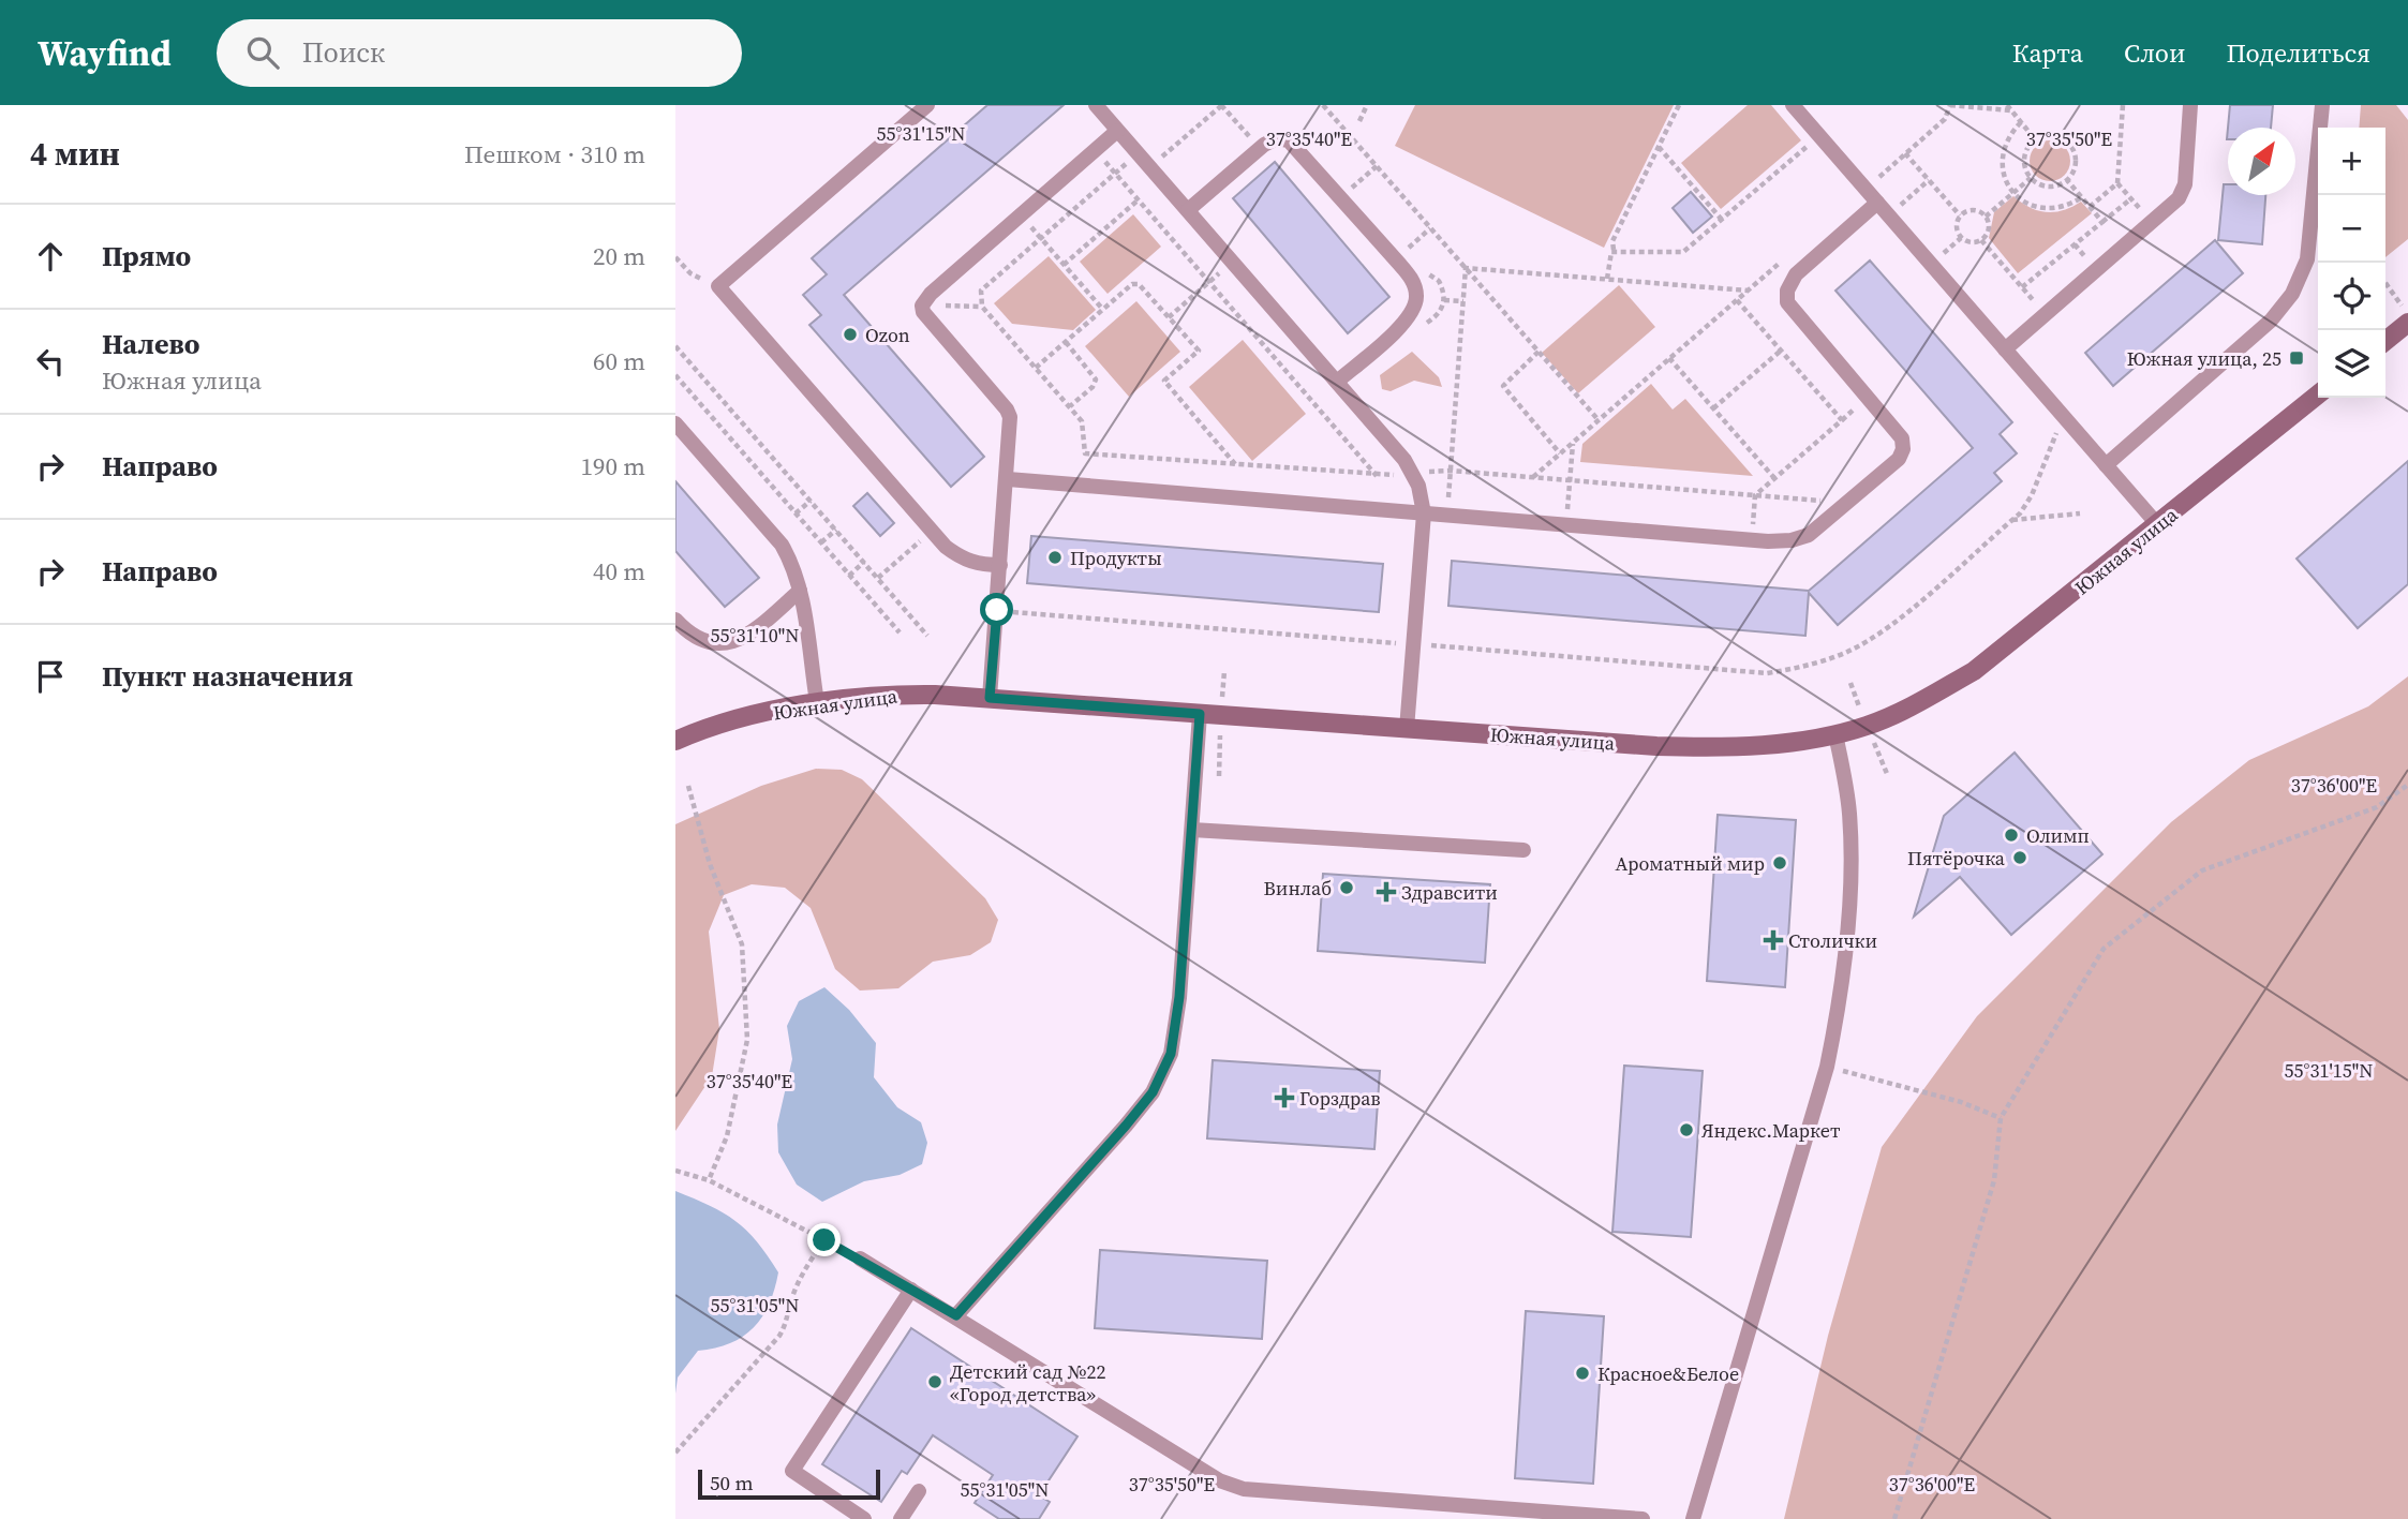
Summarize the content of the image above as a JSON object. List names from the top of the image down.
{
  "streets": {
    "street": ["Южная улица"]
  },
  "places": {
    "other": [
      "Ozon",
      "Продукты",
      "Олимп",
      "Пятёрочка",
      "Ароматный мир",
      "Винлаб",
      "Яндекс.Маркет",
      "Красное&Белое",
      "Детский сад №22 «Город детства»"
    ],
    "transit": ["Южная улица, 25"],
    "health": ["Здравсити", "Столички", "Горздрав"]
  },
  "scale_bar": "50 m",
  "north": "top right",
  "page": {
    "header": "Wayfind",
    "search": "Поиск",
    "nav": ["Карта", "Слои", "Поделиться"],
    "heading": ["4 мин", "Пешком · 310 m"],
    "map_buttons": ["+", "−"],
    "list": [
      ["Прямо", "20 m"],
      ["Налево", "Южная улица", "60 m"],
      ["Направо", "190 m"],
      ["Направо", "40 m"],
      "Пункт назначения"
    ],
    "scale": "50 m"
  },
  "coordinates": [
    "55°31'15\"N",
    "37°35'40\"E",
    "37°35'50\"E",
    "55°31'10\"N",
    "37°36'00\"E",
    "55°31'05\"N"
  ]
}
